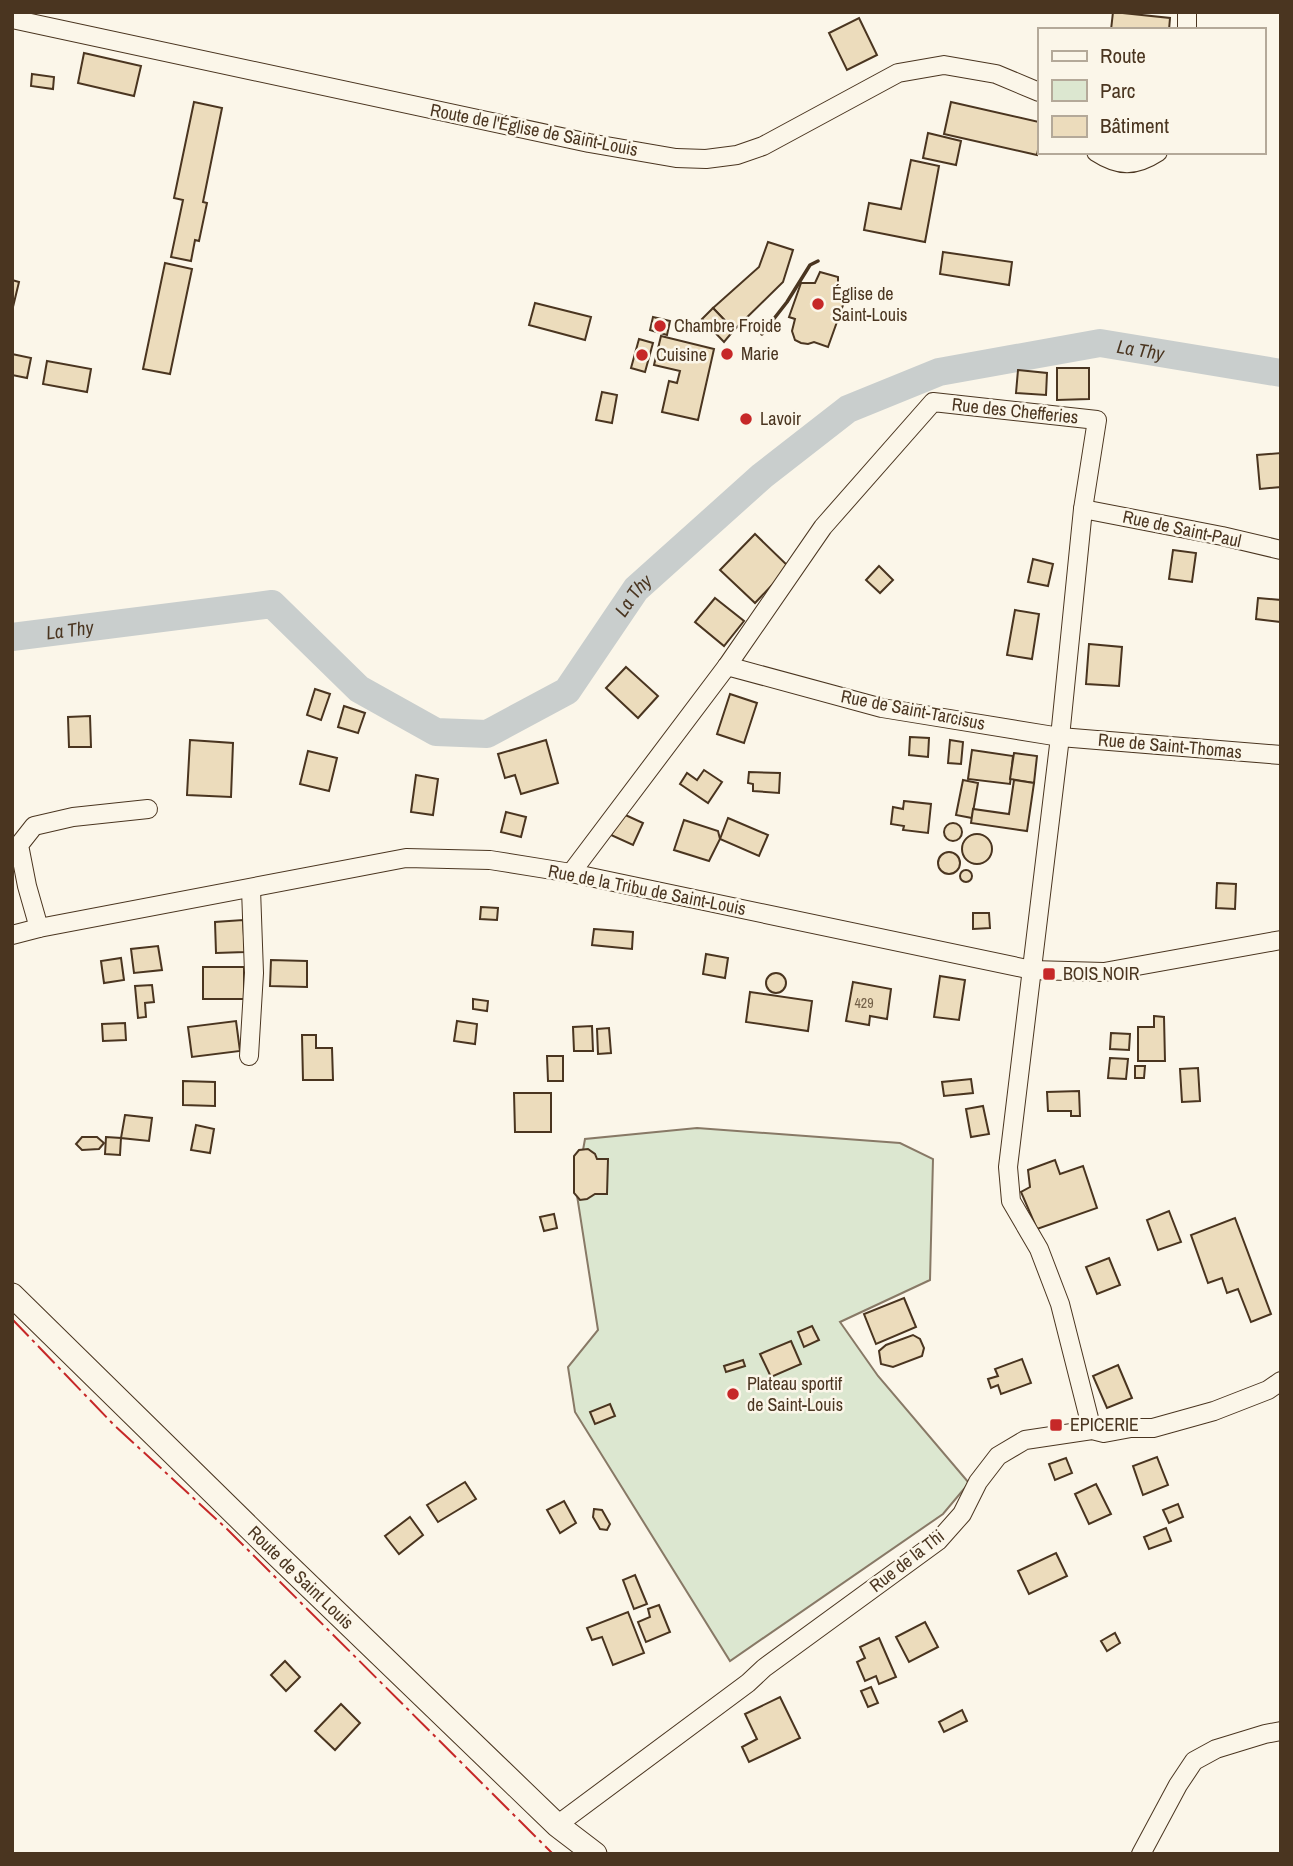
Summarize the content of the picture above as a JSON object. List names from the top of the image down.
{
  "streets": {
    "main road": ["Route de Saint Louis"],
    "street": [
      "Route de l'Église de Saint-Louis",
      "Rue des Chefferies",
      "Rue de Saint-Paul",
      "Rue de Saint-Tarcisus",
      "Rue de Saint-Thomas",
      "Rue de la Tribu de Saint-Louis",
      "Rue de la Thi"
    ]
  },
  "crossings": [
    ["Rue des Chefferies", "Rue de Saint-Paul"],
    ["Rue des Chefferies", "Rue de Saint-Tarcisus"],
    ["Rue des Chefferies", "Rue de Saint-Thomas"],
    ["Rue des Chefferies", "Rue de la Tribu de Saint-Louis"],
    ["Rue des Chefferies", "Rue de la Thi"],
    ["Rue de Saint-Tarcisus", "Rue de Saint-Thomas"],
    ["Rue de la Thi", "Route de Saint Louis"]
  ],
  "water": ["La Thy"],
  "places": {
    "other": [
      "Église de Saint-Louis",
      "Chambre Froide",
      "Marie",
      "Cuisine",
      "Lavoir",
      "Plateau sportif de Saint-Louis"
    ],
    "transit": ["BOIS NOIR", "EPICERIE"]
  },
  "house_numbers": ["429"],
  "legend": ["Route", "Parc", "Bâtiment"]
}
